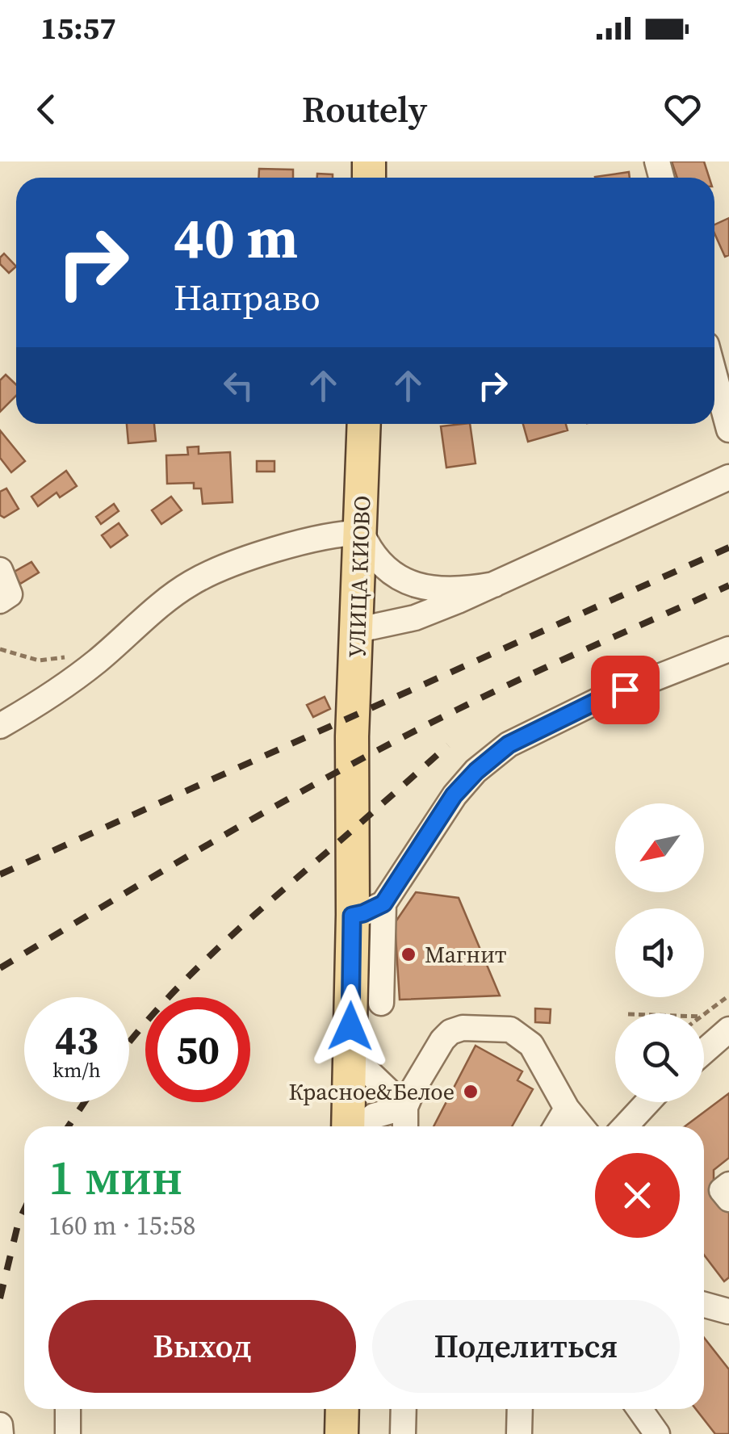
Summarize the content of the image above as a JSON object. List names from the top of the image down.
{
  "streets": {
    "main road": ["УЛИЦА КИОВО"]
  },
  "places": ["Магнит", "Красное&Белое"],
  "north": "bottom left",
  "page": {
    "status": "15:57",
    "header": "Routely",
    "turn": ["40 m", "Направо"],
    "speed": "43 km/h",
    "limit": "50",
    "heading": ["1 мин", "160 m · 15:58"],
    "buttons": ["Выход", "Поделиться"]
  }
}
